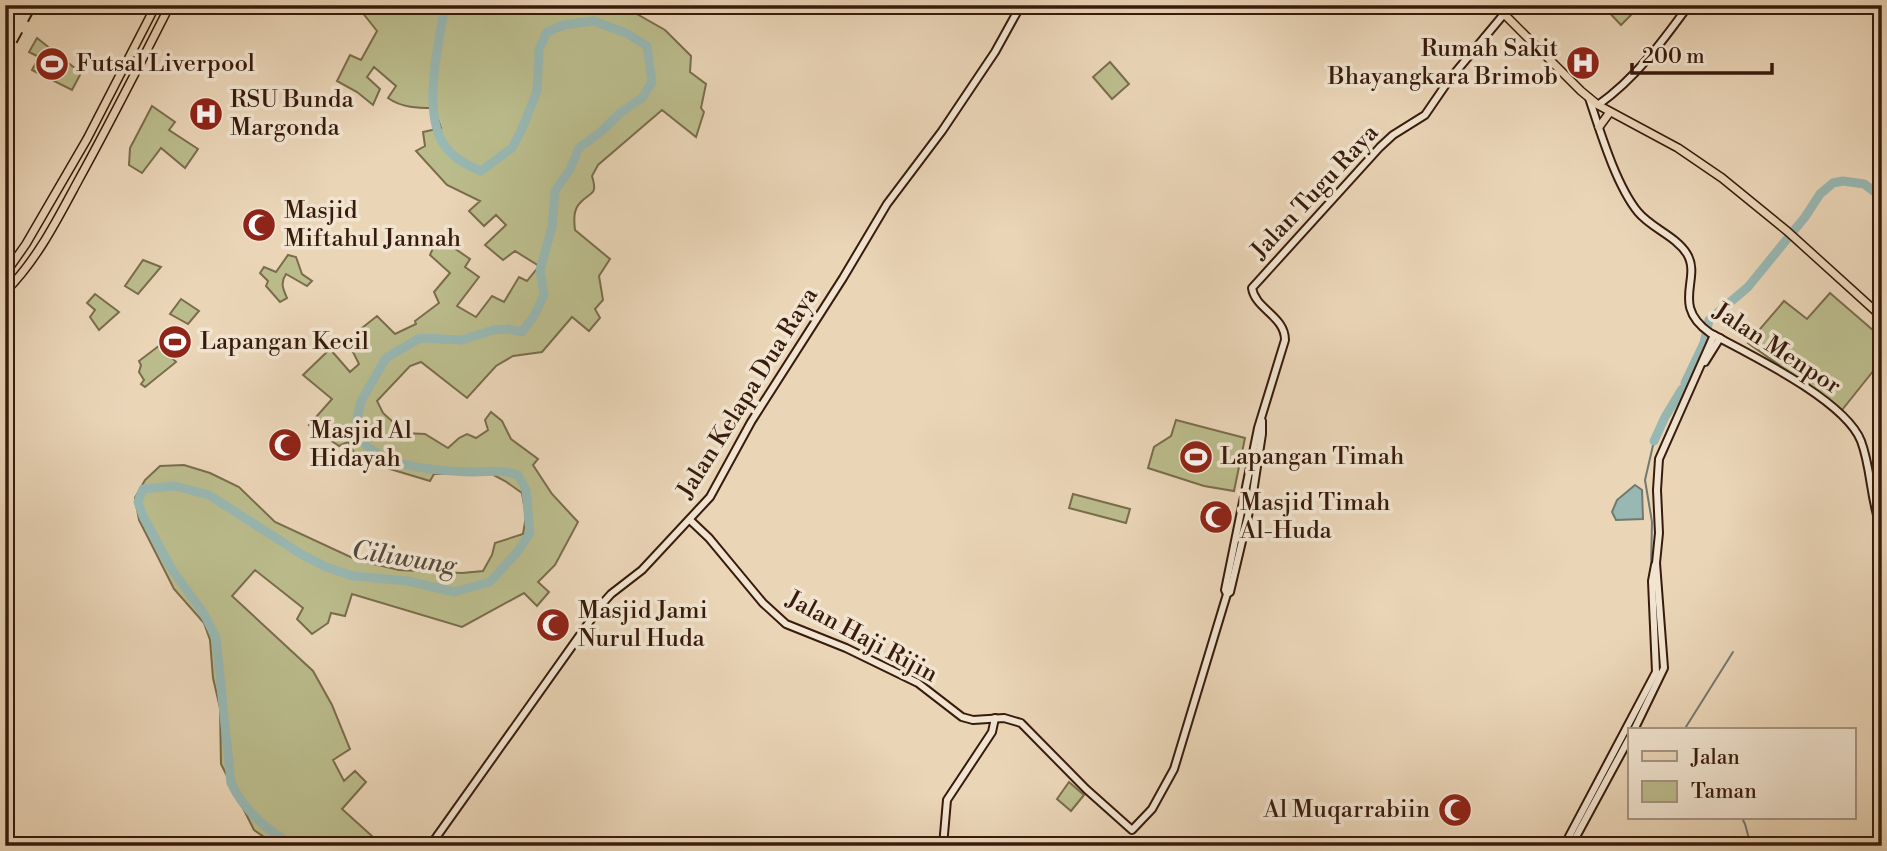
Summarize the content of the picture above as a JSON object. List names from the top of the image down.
{
  "streets": {
    "street": [
      "Jalan Tugu Raya",
      "Jalan Menpor",
      "Jalan Kelapa Dua Raya",
      "Jalan Haji Rijin"
    ]
  },
  "crossings": [
    ["Jalan Tugu Raya", "Jalan Haji Rijin"],
    ["Jalan Kelapa Dua Raya", "Jalan Haji Rijin"]
  ],
  "water": ["Ciliwung"],
  "places": {
    "hospital": ["Rumah Sakit Bhayangkara Brimob", "RSU Bunda Margonda"],
    "sports": ["Futsal Liverpool", "Lapangan Kecil", "Lapangan Timah"],
    "mosque": [
      "Masjid Miftahul Jannah",
      "Masjid Al Hidayah",
      "Masjid Timah Al-Huda",
      "Masjid Jami Nurul Huda",
      "Al Muqarrabiin"
    ]
  },
  "legend": ["Jalan", "Taman"],
  "scale_bar": "200 m"
}
